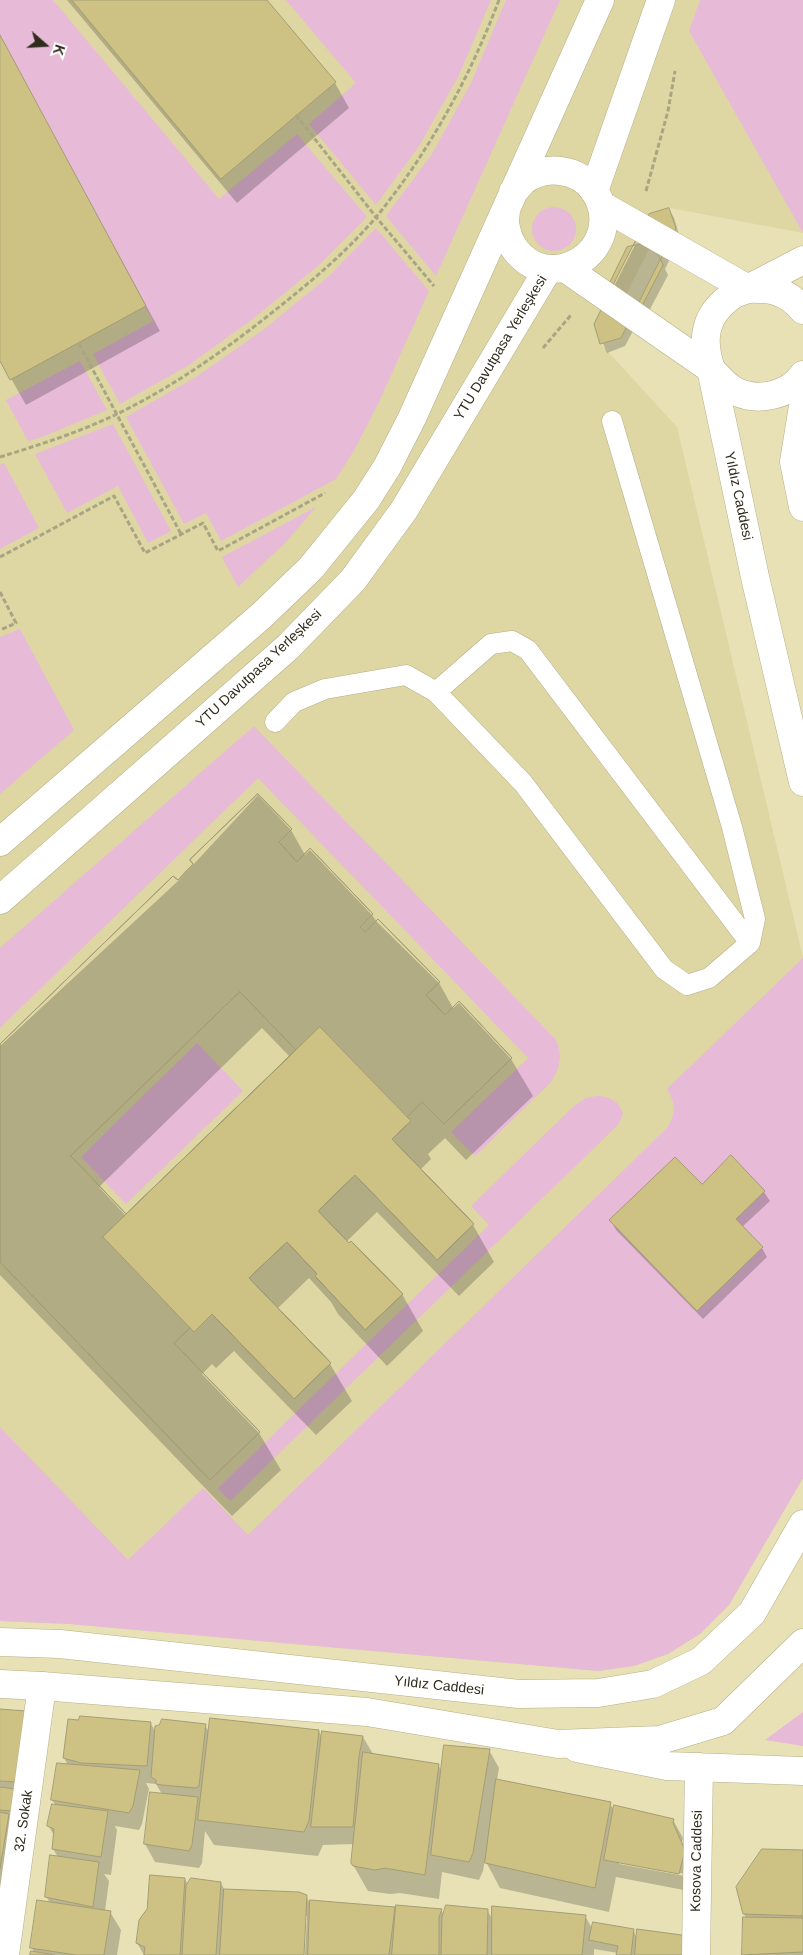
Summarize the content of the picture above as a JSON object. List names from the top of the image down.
{
  "streets": {
    "street": [
      "YTU Davutpasa Yerleşkesi",
      "Yıldız Caddesi",
      "32. Sokak",
      "Kosova Caddesi"
    ]
  },
  "crossings": [
    ["YTU Davutpasa Yerleşkesi", "Yıldız Caddesi"]
  ],
  "north": "right"
}
